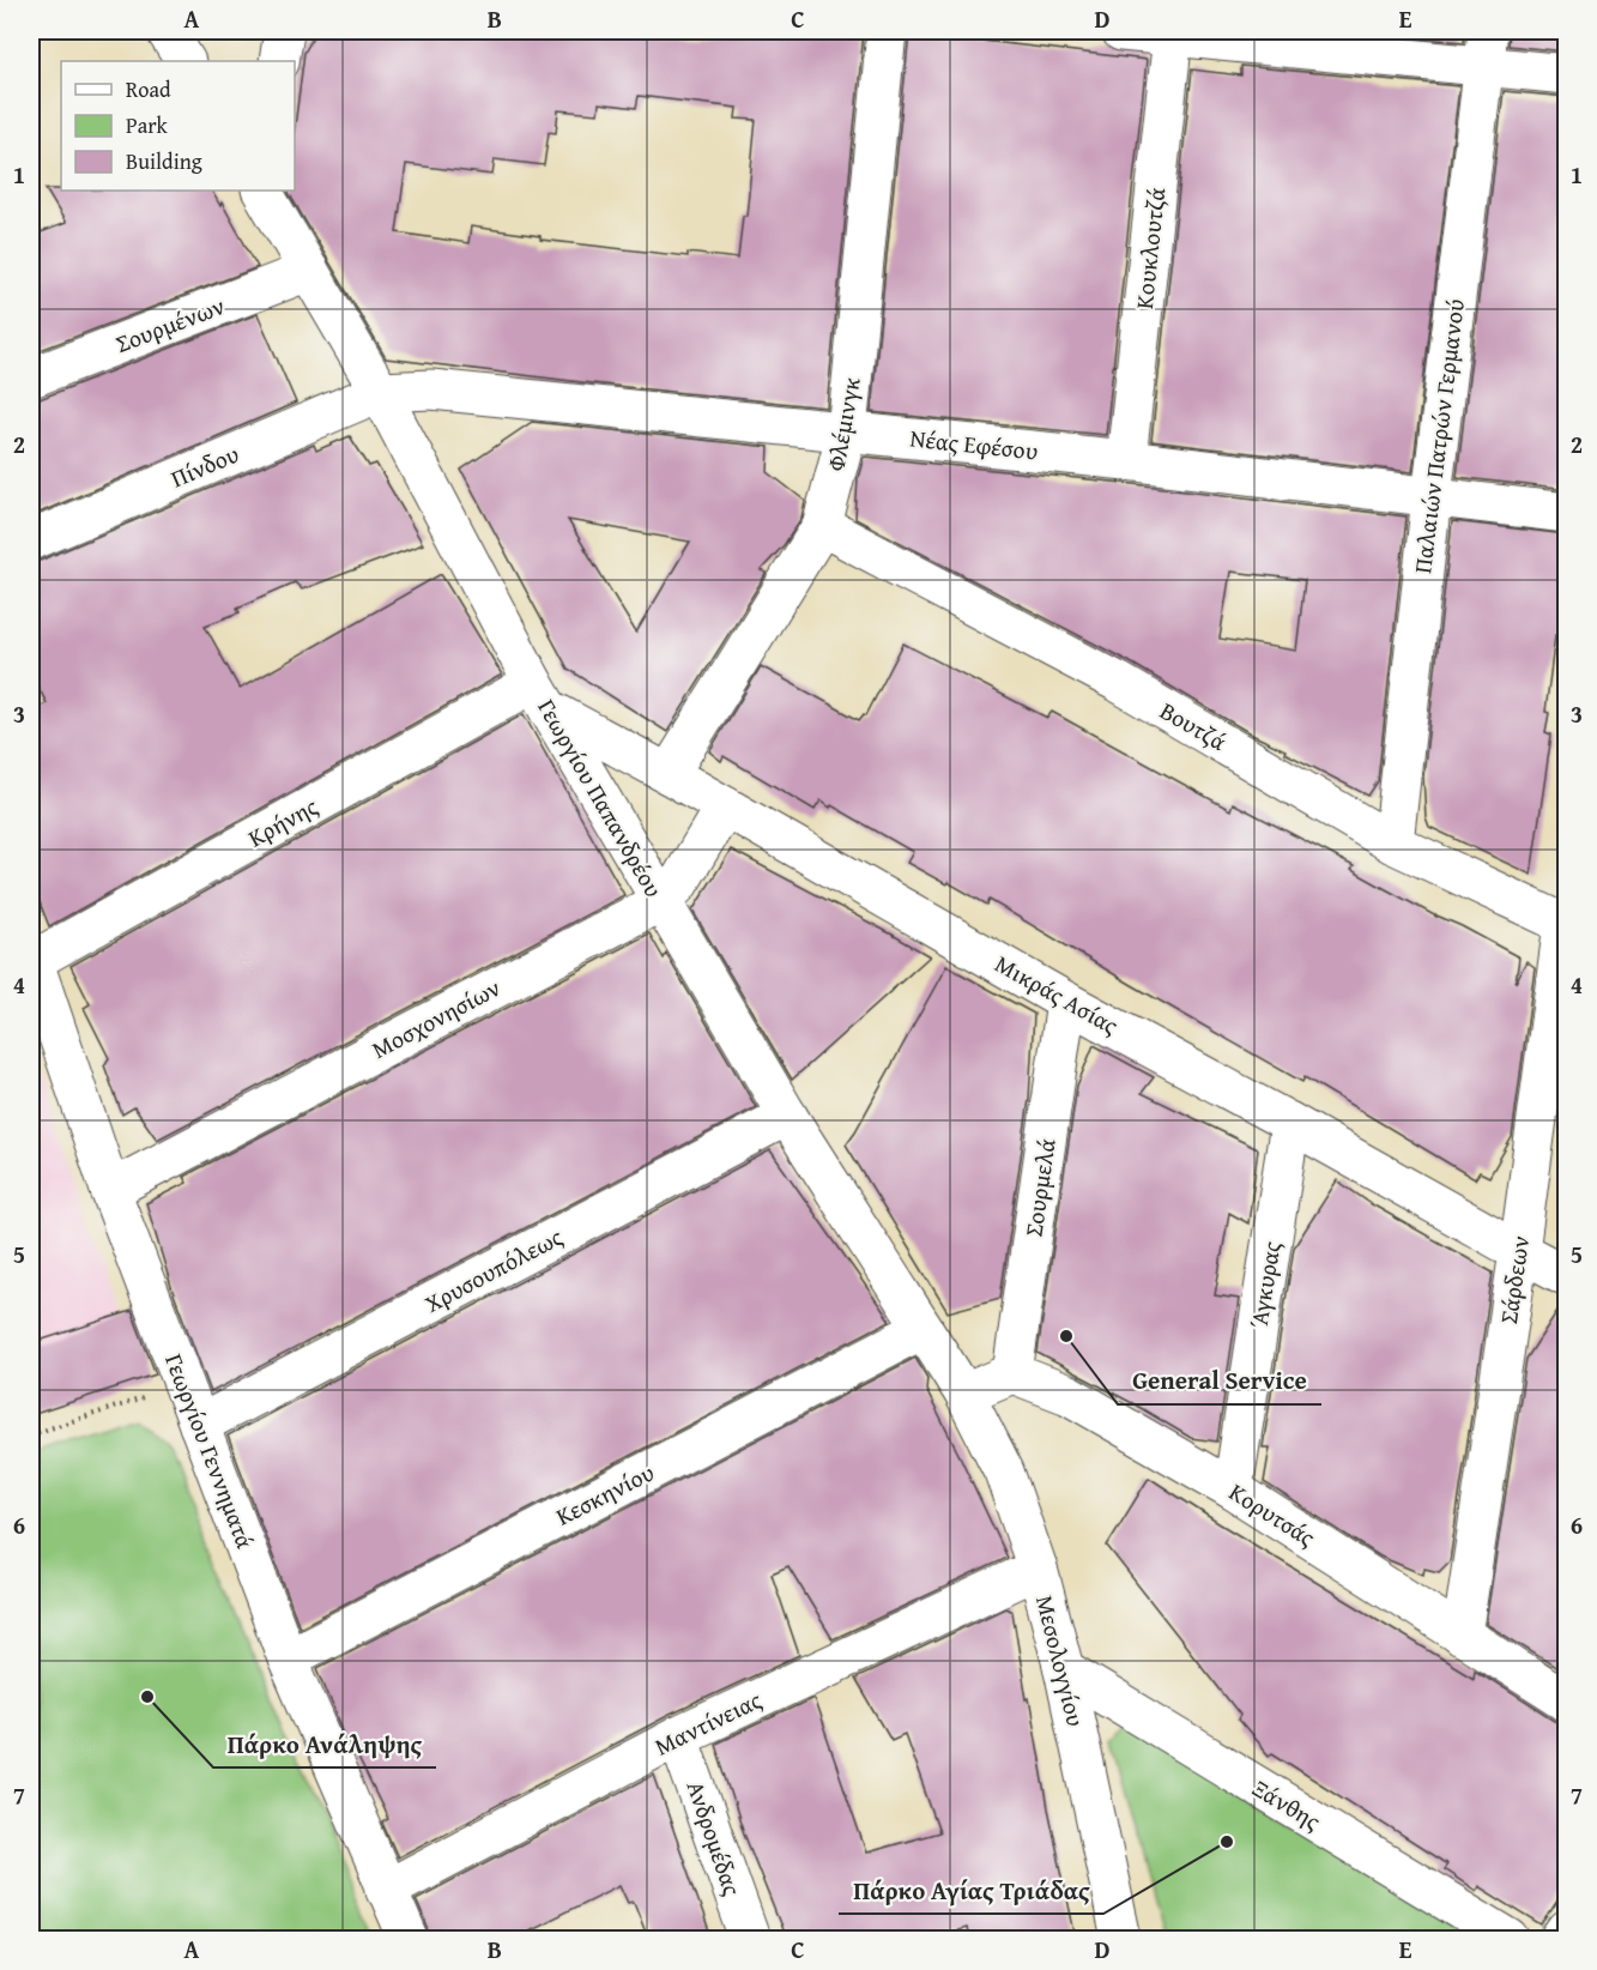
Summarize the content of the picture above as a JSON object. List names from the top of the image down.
{
  "streets": {
    "street": [
      "Κουκλουτζά",
      "Σουρμένων",
      "Φλέμινγκ",
      "Παλαιών Πατρών Γερμανού",
      "Νέας Εφέσου",
      "Πίνδου",
      "Βουτζά",
      "Γεωργίου Παπανδρέου",
      "Κρήνης",
      "Μικράς Ασίας",
      "Μοσχονησίων",
      "Σουρμελά",
      "Χρυσουπόλεως",
      "Σάρδεων",
      "Άγκυρας",
      "Γεωργίου Γεννηματά",
      "Κεσκηνίου",
      "Κορυτσάς",
      "Μεσολογγίου",
      "Μαντίνειας",
      "Ξάνθης",
      "Ανδρομέδας"
    ]
  },
  "crossings": [
    ["Κουκλουτζά", "Νέας Εφέσου"],
    ["Σουρμένων", "Γεωργίου Παπανδρέου"],
    ["Φλέμινγκ", "Νέας Εφέσου"],
    ["Φλέμινγκ", "Βουτζά"],
    ["Φλέμινγκ", "Μικράς Ασίας"],
    ["Παλαιών Πατρών Γερμανού", "Νέας Εφέσου"],
    ["Παλαιών Πατρών Γερμανού", "Βουτζά"],
    ["Νέας Εφέσου", "Πίνδου"],
    ["Νέας Εφέσου", "Γεωργίου Παπανδρέου"],
    ["Πίνδου", "Γεωργίου Παπανδρέου"],
    ["Βουτζά", "Σάρδεων"],
    ["Γεωργίου Παπανδρέου", "Κρήνης"],
    ["Γεωργίου Παπανδρέου", "Μικράς Ασίας"],
    ["Γεωργίου Παπανδρέου", "Μοσχονησίων"],
    ["Γεωργίου Παπανδρέου", "Χρυσουπόλεως"],
    ["Γεωργίου Παπανδρέου", "Κεσκηνίου"],
    ["Γεωργίου Παπανδρέου", "Μεσολογγίου"],
    ["Κρήνης", "Μικράς Ασίας"],
    ["Κρήνης", "Γεωργίου Γεννηματά"],
    ["Μικράς Ασίας", "Μοσχονησίων"],
    ["Μικράς Ασίας", "Σουρμελά"],
    ["Μικράς Ασίας", "Σάρδεων"],
    ["Μικράς Ασίας", "Άγκυρας"],
    ["Μοσχονησίων", "Γεωργίου Γεννηματά"],
    ["Σουρμελά", "Κορυτσάς"],
    ["Χρυσουπόλεως", "Γεωργίου Γεννηματά"],
    ["Σάρδεων", "Κορυτσάς"],
    ["Άγκυρας", "Κορυτσάς"],
    ["Γεωργίου Γεννηματά", "Κεσκηνίου"],
    ["Γεωργίου Γεννηματά", "Μαντίνειας"],
    ["Μεσολογγίου", "Μαντίνειας"],
    ["Μεσολογγίου", "Ξάνθης"],
    ["Μαντίνειας", "Ανδρομέδας"]
  ],
  "places": ["General Service", "Πάρκο Ανάληψης", "Πάρκο Αγίας Τριάδας"],
  "legend": ["Road", "Park", "Building"],
  "grid": {
    "columns": [
      "A",
      "B",
      "C",
      "D",
      "E"
    ],
    "rows": [
      "1",
      "2",
      "3",
      "4",
      "5",
      "6",
      "7"
    ]
  }
}
